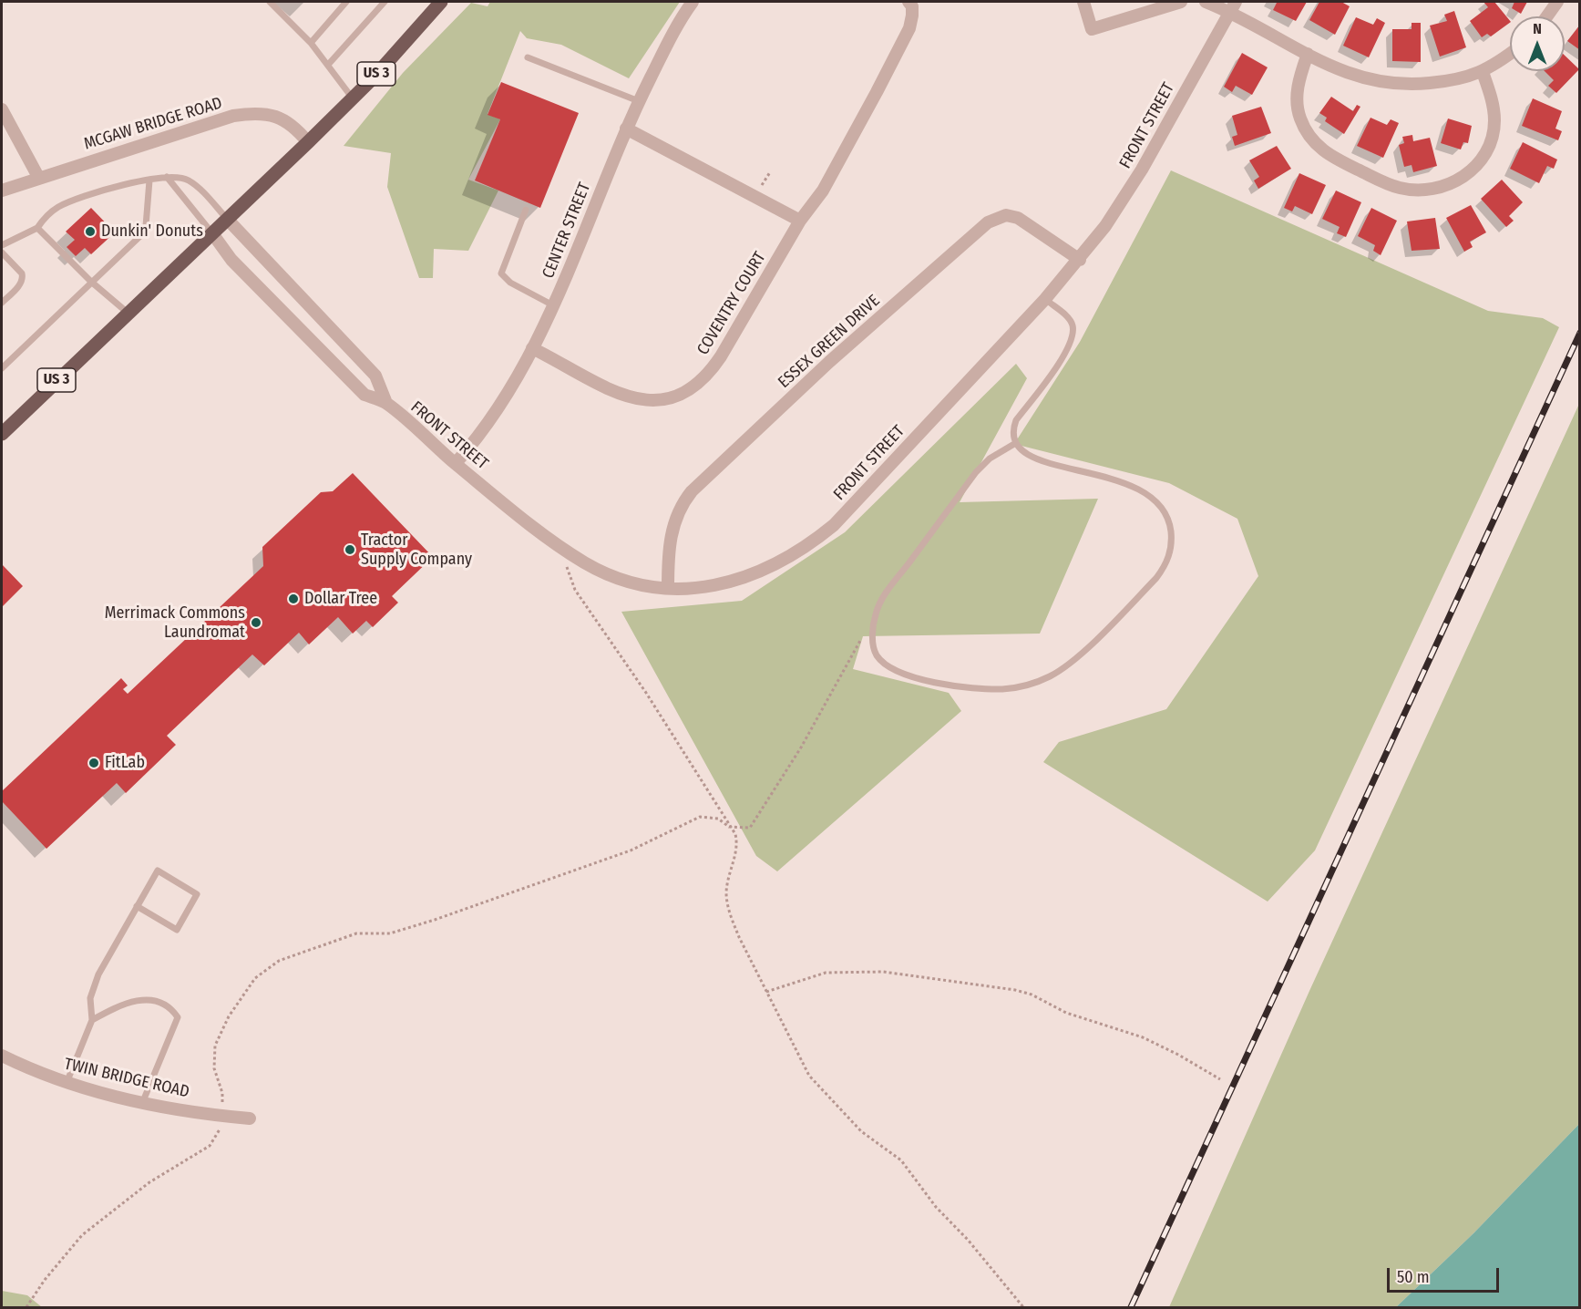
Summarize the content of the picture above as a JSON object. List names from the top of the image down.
{
  "streets": {
    "main road": ["US 3"],
    "street": [
      "MCGAW BRIDGE ROAD",
      "FRONT STREET",
      "CENTER STREET",
      "COVENTRY COURT",
      "ESSEX GREEN DRIVE",
      "TWIN BRIDGE ROAD"
    ]
  },
  "crossings": [
    ["US 3", "MCGAW BRIDGE ROAD"],
    ["US 3", "FRONT STREET"],
    ["FRONT STREET", "CENTER STREET"],
    ["FRONT STREET", "ESSEX GREEN DRIVE"],
    ["CENTER STREET", "COVENTRY COURT"]
  ],
  "places": [
    "Dunkin' Donuts",
    "Tractor Supply Company",
    "Dollar Tree",
    "Merrimack Commons Laundromat",
    "FitLab"
  ],
  "scale_bar": "50 m",
  "north": "top"
}
